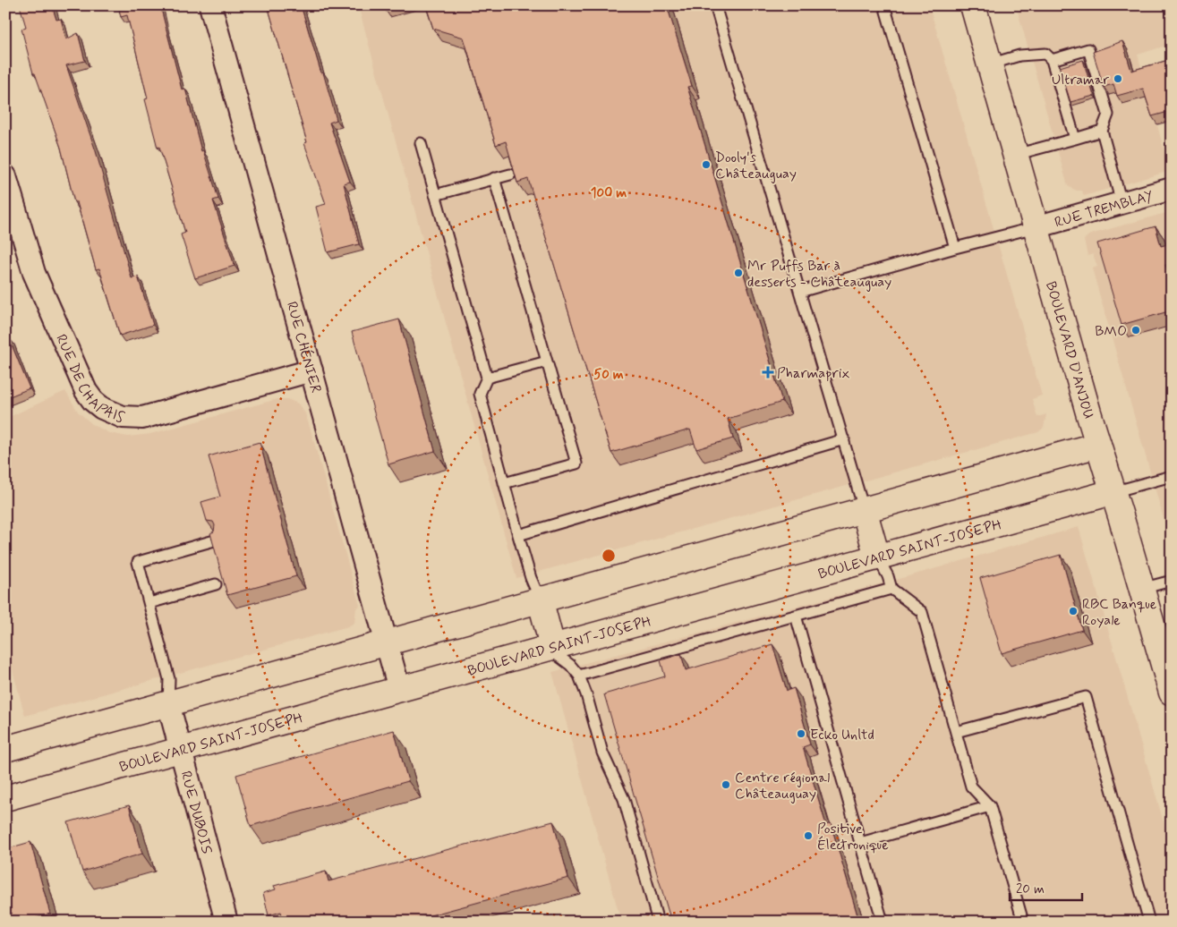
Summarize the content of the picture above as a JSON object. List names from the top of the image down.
{
  "streets": {
    "street": [
      "RUE TREMBLAY",
      "RUE CHÉNIER",
      "BOULEVARD D'ANJOU",
      "RUE DE CHAPAIS",
      "BOULEVARD SAINT-JOSEPH",
      "RUE DUBOIS"
    ]
  },
  "crossings": [
    ["RUE TREMBLAY", "BOULEVARD D'ANJOU"],
    ["RUE CHÉNIER", "RUE DE CHAPAIS"],
    ["RUE CHÉNIER", "BOULEVARD SAINT-JOSEPH"],
    ["BOULEVARD D'ANJOU", "BOULEVARD SAINT-JOSEPH"],
    ["BOULEVARD SAINT-JOSEPH", "RUE DUBOIS"]
  ],
  "places": {
    "other": [
      "Ultramar",
      "Dooly's Châteauguay",
      "Mr Puffs Bar à desserts - Châteauguay",
      "BMO",
      "RBC Banque Royale",
      "Ecko Unltd",
      "Centre régional Châteauguay",
      "Positive Électronique"
    ],
    "health": ["Pharmaprix"]
  },
  "scale_bar": "20 m",
  "rings": ["100 m", "50 m"]
}
